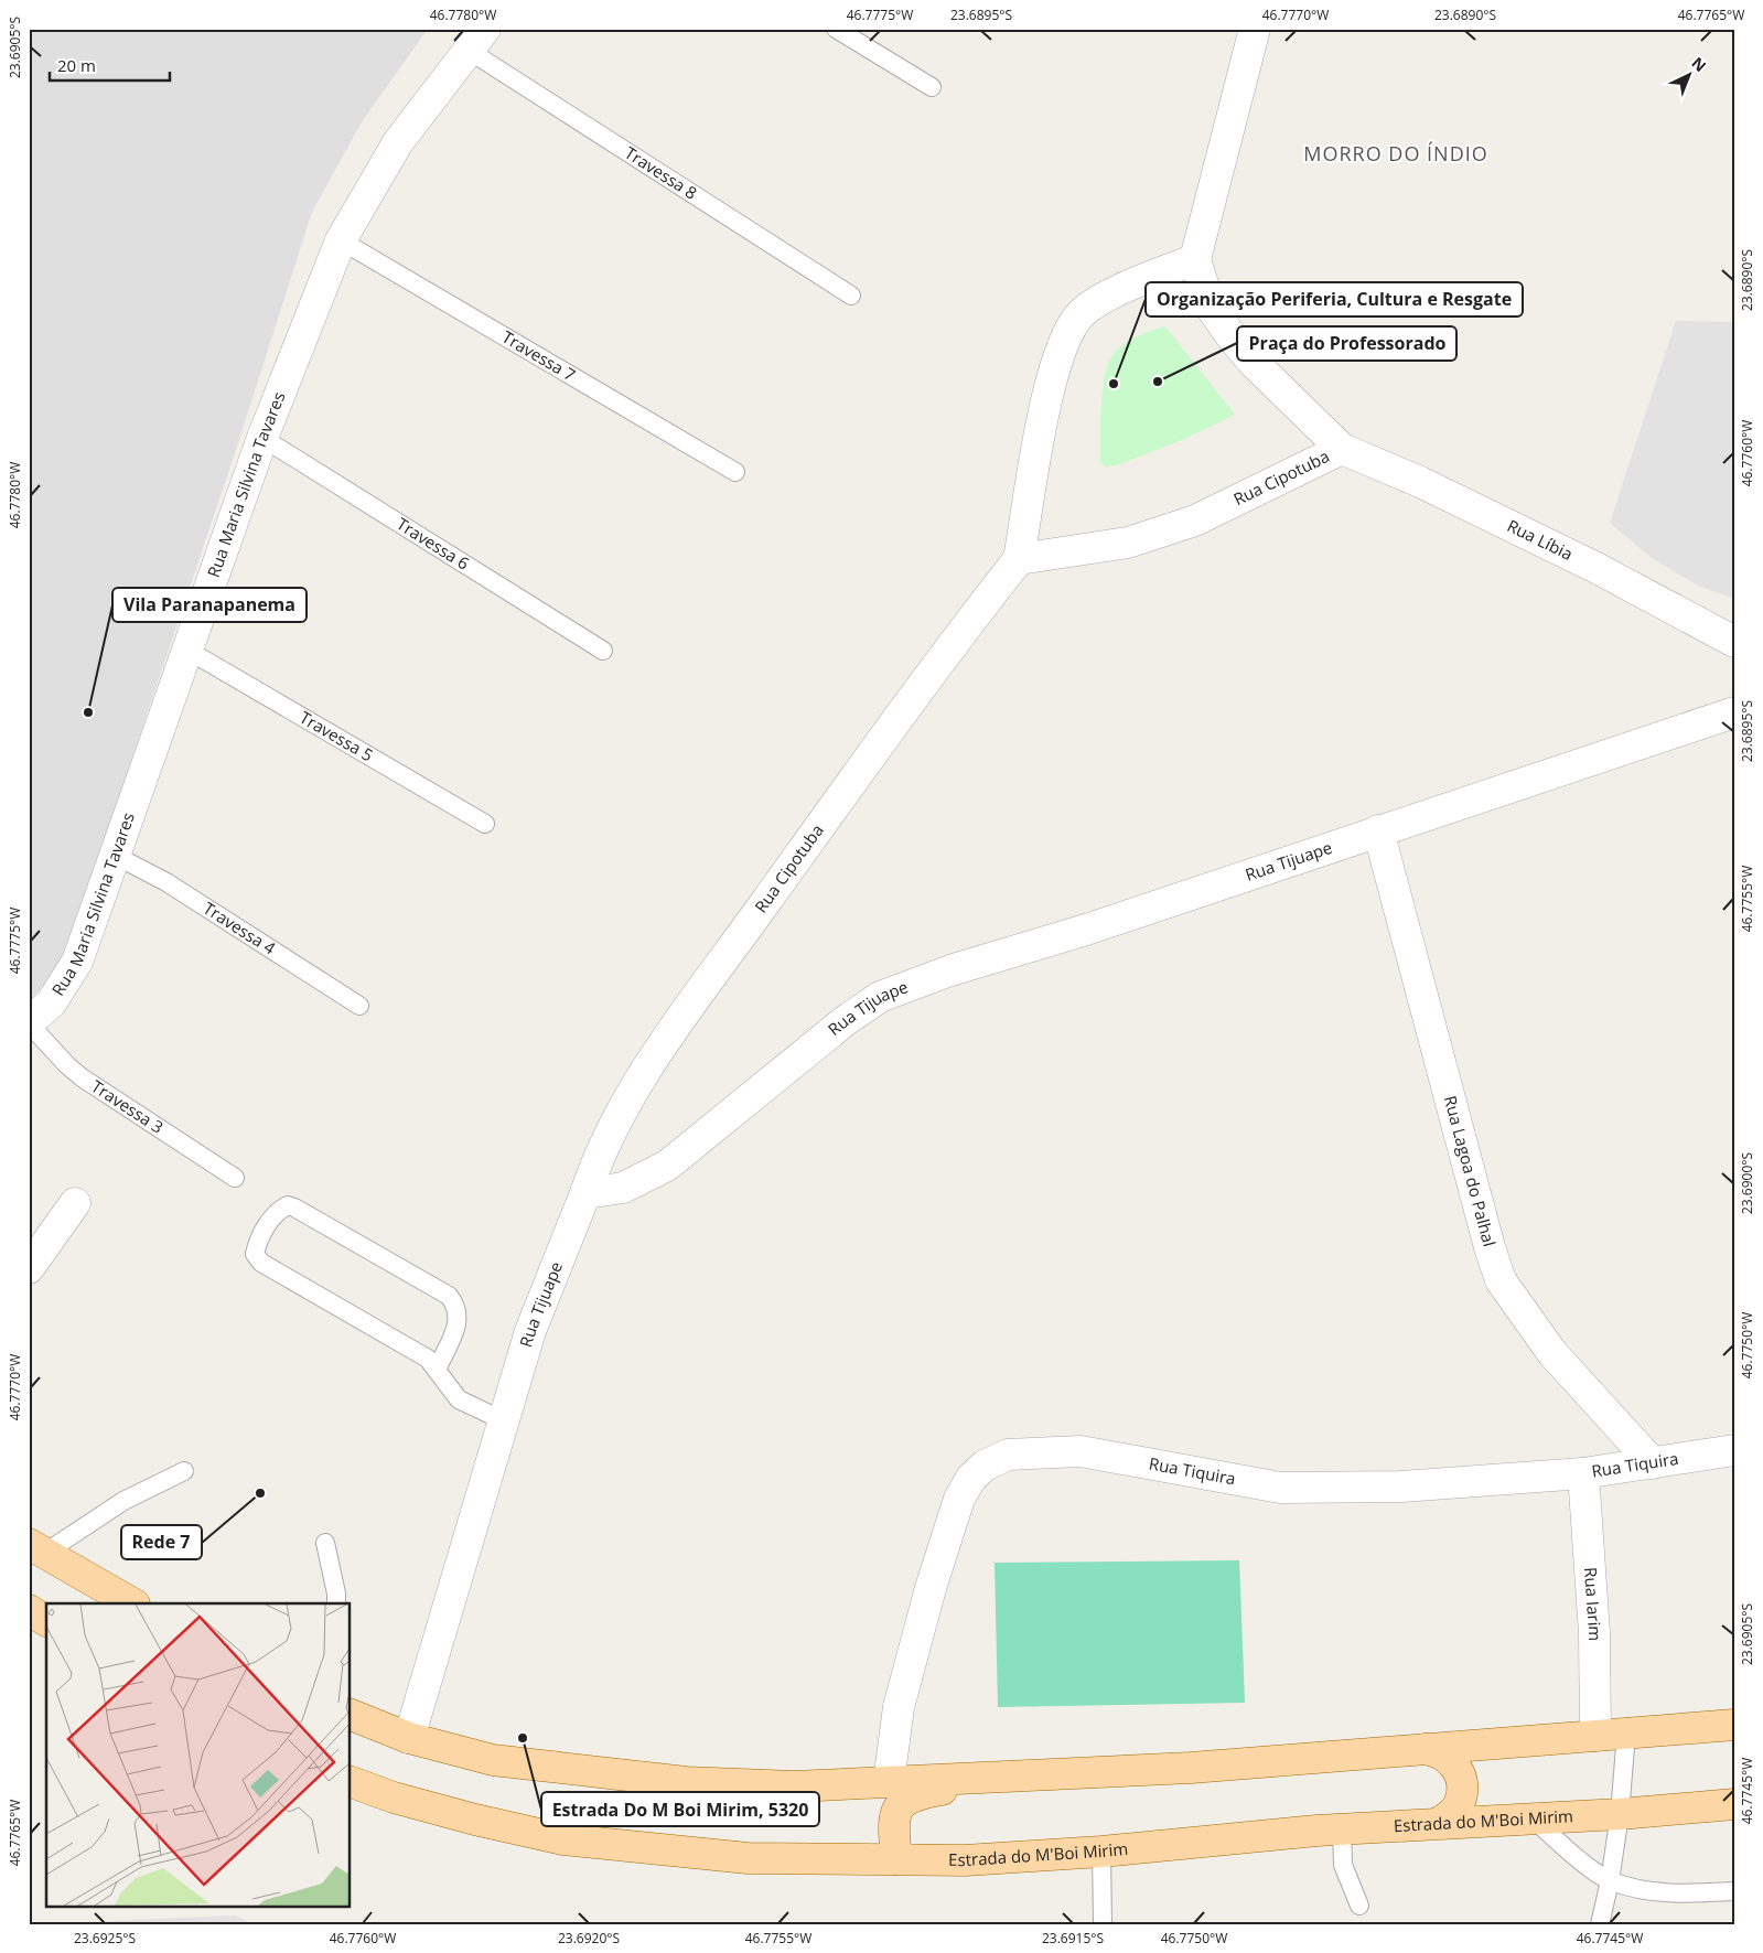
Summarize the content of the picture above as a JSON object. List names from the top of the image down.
{
  "streets": {
    "main road": ["Estrada do M'Boi Mirim"],
    "street": [
      "Rua Cipotuba",
      "Rua Maria Silvina Tavares",
      "Rua Líbia",
      "Rua Tijuape",
      "Rua Lagoa do Palhal",
      "Rua Tiquira",
      "Rua Iarim"
    ],
    "lane": [
      "Travessa 8",
      "Travessa 7",
      "Travessa 6",
      "Travessa 5",
      "Travessa 4",
      "Travessa 3"
    ]
  },
  "crossings": [
    ["Travessa 8", "Rua Maria Silvina Tavares"],
    ["Travessa 7", "Rua Maria Silvina Tavares"],
    ["Rua Cipotuba", "Rua Líbia"],
    ["Rua Cipotuba", "Rua Tijuape"],
    ["Rua Maria Silvina Tavares", "Travessa 6"],
    ["Rua Maria Silvina Tavares", "Travessa 5"],
    ["Rua Maria Silvina Tavares", "Travessa 4"],
    ["Rua Maria Silvina Tavares", "Travessa 3"],
    ["Rua Tijuape", "Rua Lagoa do Palhal"],
    ["Rua Lagoa do Palhal", "Rua Tiquira"],
    ["Rua Tiquira", "Rua Iarim"]
  ],
  "districts": ["MORRO DO ÍNDIO"],
  "places": [
    "Praça do Professorado",
    "Organização Periferia, Cultura e Resgate",
    "Vila Paranapanema",
    "Rede 7",
    "Estrada Do M Boi Mirim, 5320"
  ],
  "scale_bar": "20 m",
  "north": "top right",
  "coordinates": [
    "46.7780°W",
    "46.7775°W",
    "23.6895°S",
    "46.7770°W",
    "23.6890°S",
    "46.7765°W",
    "23.6905°S",
    "46.7760°W",
    "46.7755°W",
    "23.6900°S",
    "46.7750°W",
    "46.7745°W",
    "23.6925°S",
    "23.6920°S",
    "23.6915°S"
  ]
}
